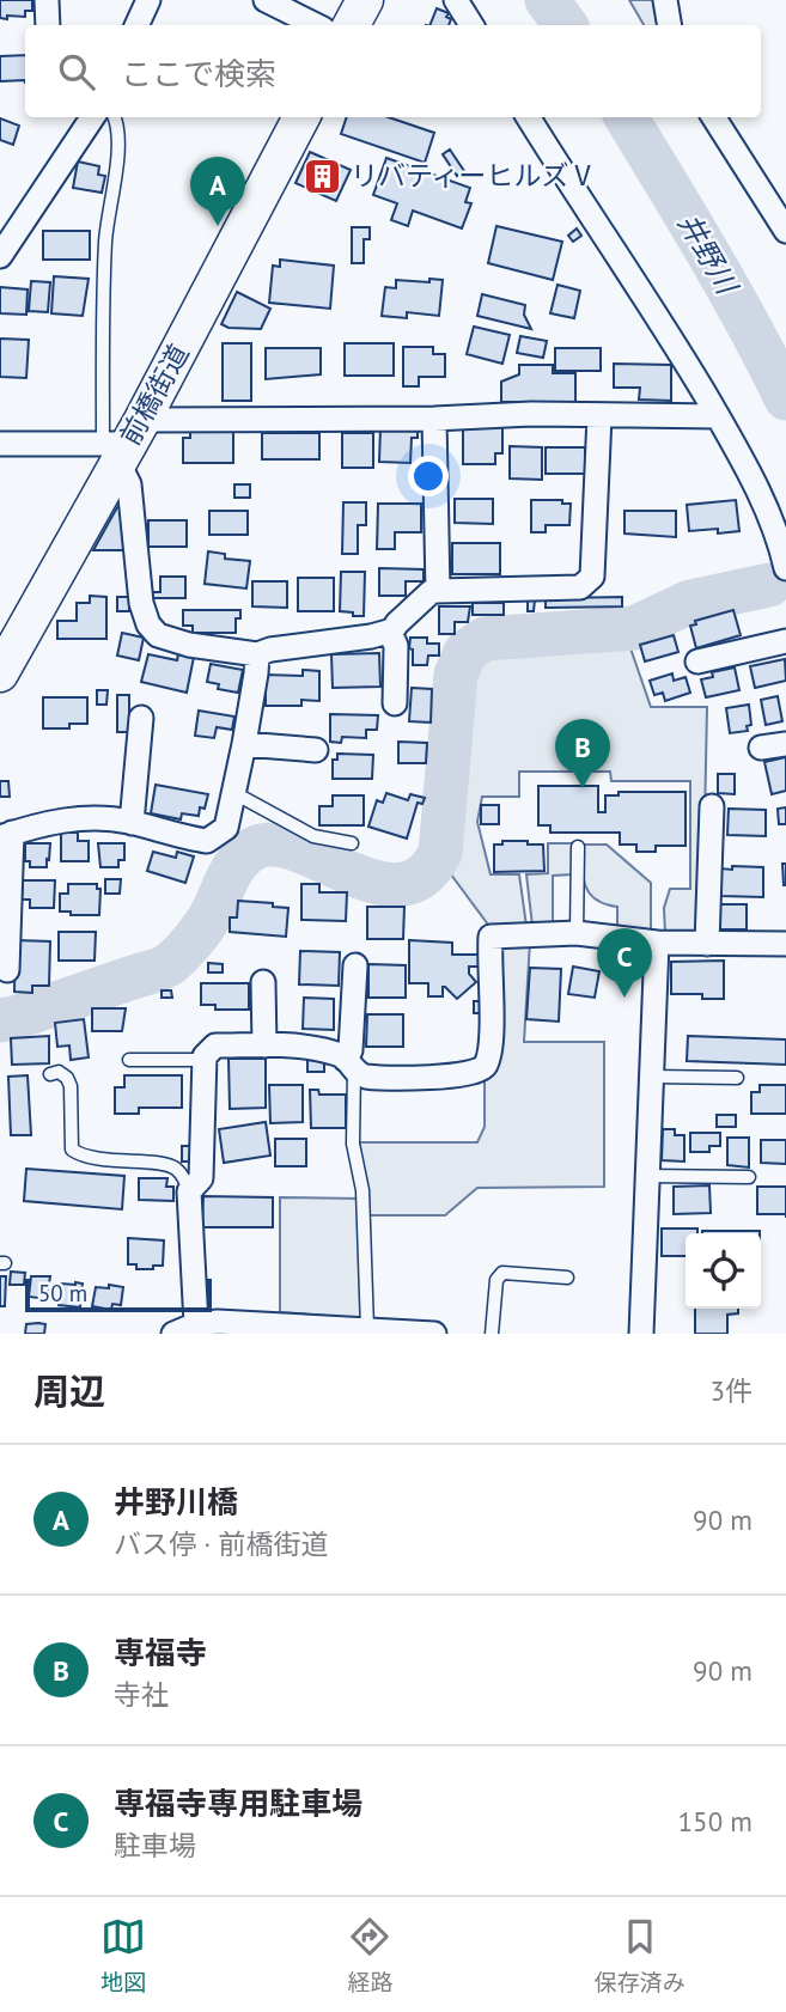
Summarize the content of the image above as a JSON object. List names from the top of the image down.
{
  "streets": {
    "main road": ["前橋街道"]
  },
  "water": ["井野川"],
  "places": {
    "building": ["リバティーヒルズⅤ"]
  },
  "scale_bar": "50 m",
  "page": {
    "search": "ここで検索",
    "pins": ["A", "B", "C"],
    "scale": "50 m",
    "heading": ["周辺", "3件"],
    "list": [
      {
        "mark": "A",
        "name": "井野川橋",
        "note": "バス停 · 前橋街道",
        "value": "90 m"
      },
      {
        "mark": "B",
        "name": "専福寺",
        "note": "寺社",
        "value": "90 m"
      },
      {
        "mark": "C",
        "name": "専福寺専用駐車場",
        "note": "駐車場",
        "value": "150 m"
      }
    ],
    "nav": ["地図", "経路", "保存済み"]
  }
}
